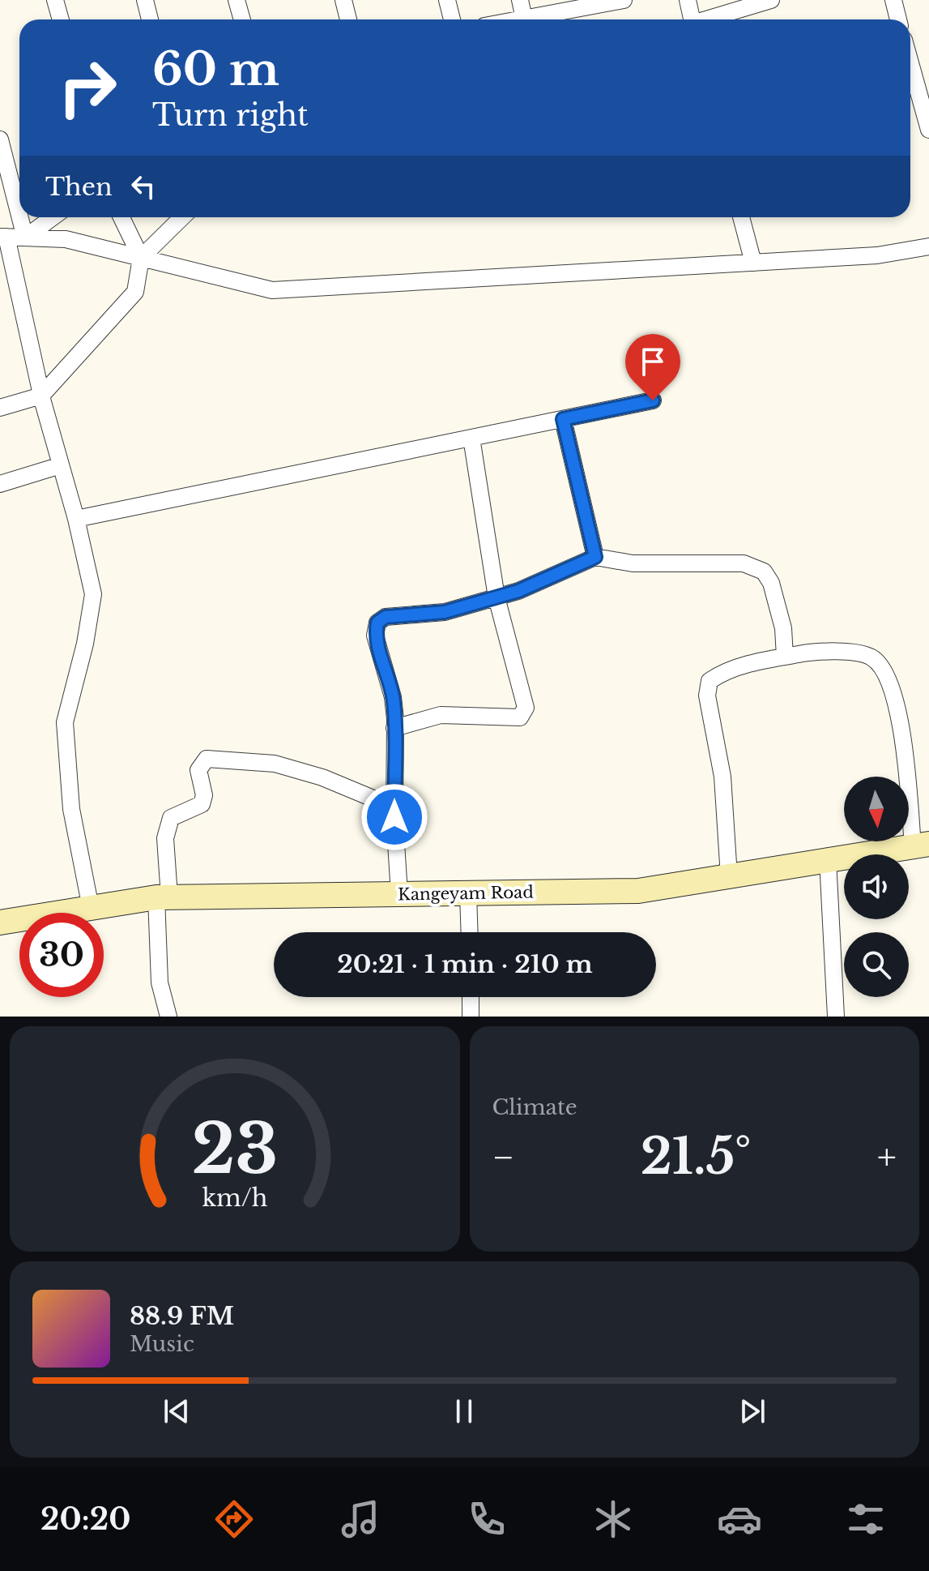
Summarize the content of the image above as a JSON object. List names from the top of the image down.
{
  "streets": {
    "main road": ["Kangeyam Road"]
  },
  "north": "bottom",
  "page": {
    "turn": ["60 m", "Turn right"],
    "then": "Then",
    "limit": "30",
    "trip": "20:21 · 1 min · 210 m",
    "tile": "Climate",
    "heat": ["−", "21.5°", "+"],
    "song": ["88.9 FM", "Music"],
    "tabs": "20:20",
    "gauge": ["23", "km/h"]
  }
}
